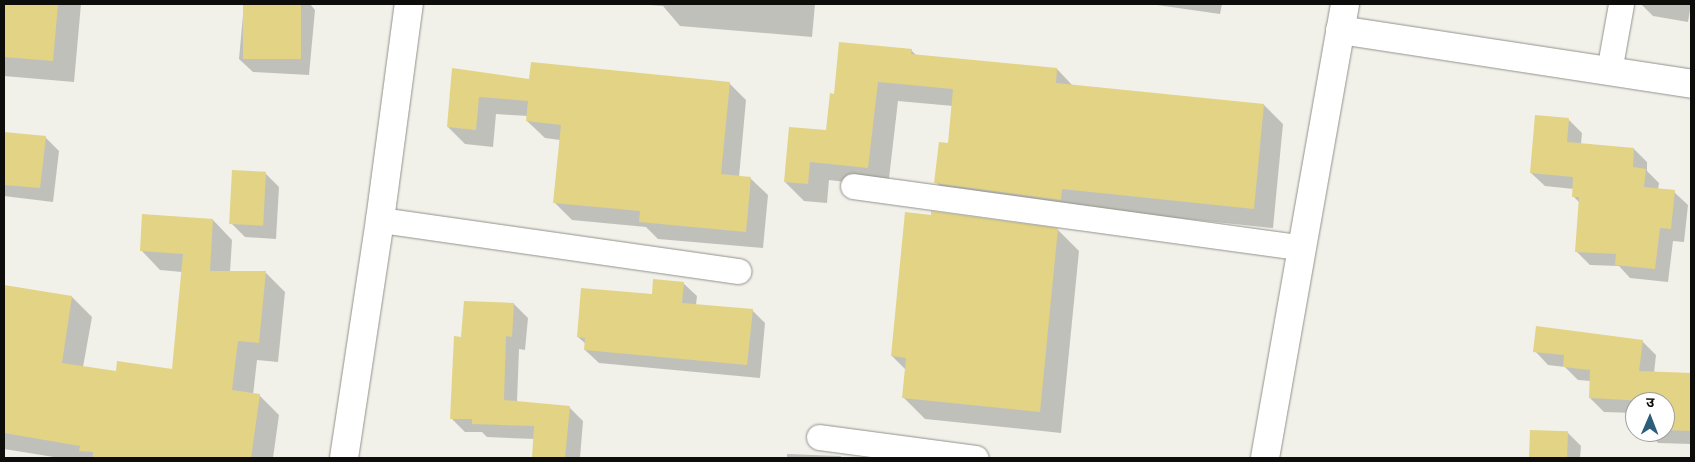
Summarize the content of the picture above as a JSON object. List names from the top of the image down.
{
  "north": "top"
}
